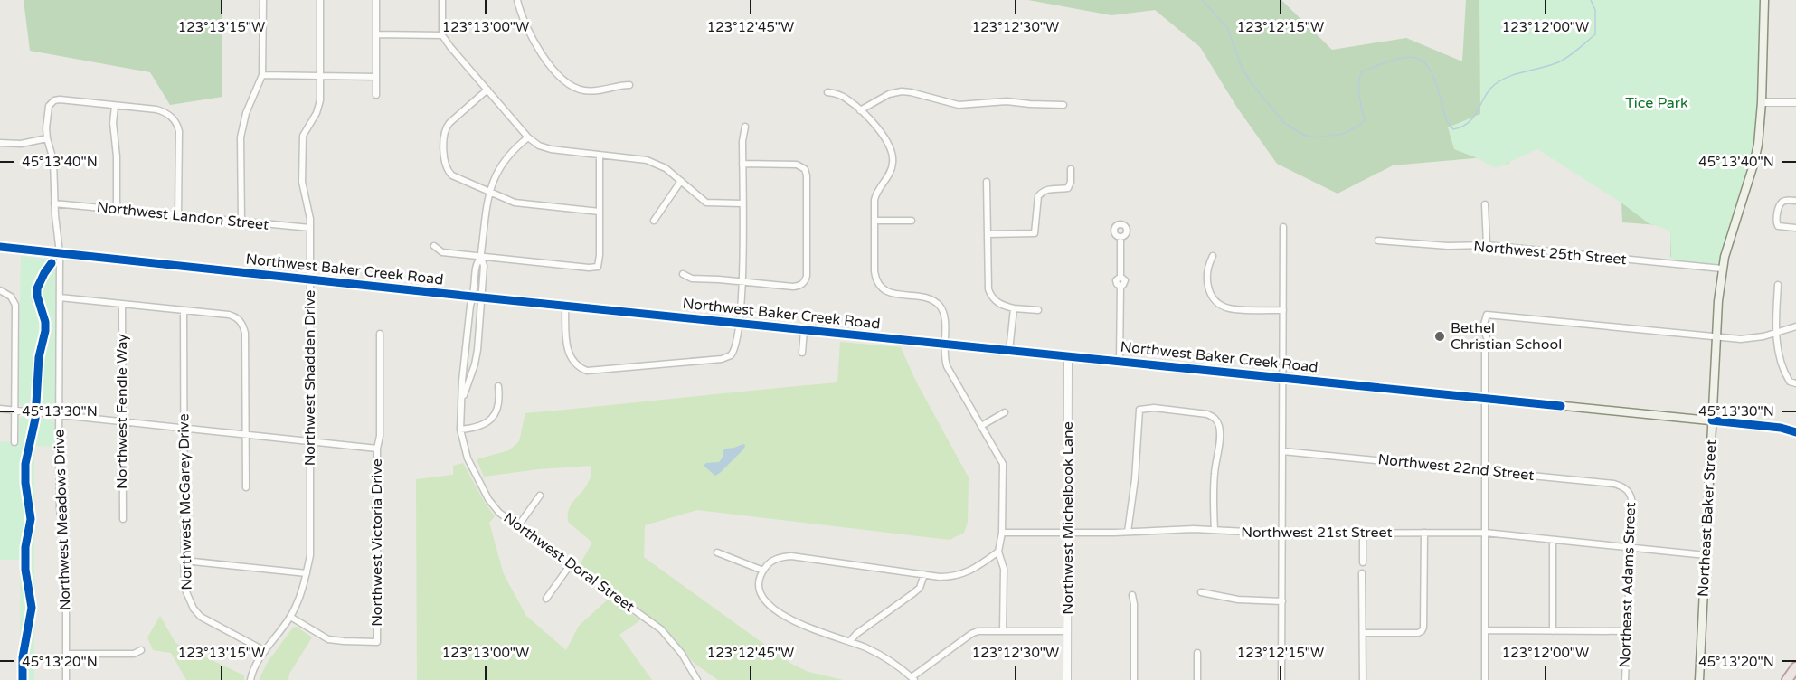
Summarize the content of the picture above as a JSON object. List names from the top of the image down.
{
  "streets": {
    "main road": ["Northwest Baker Creek Road", "Northeast Baker Street"],
    "street": [
      "Northwest Landon Street",
      "Northwest 25th Street",
      "Northwest Shadden Drive",
      "Northwest Fendle Way",
      "Northwest 22nd Street",
      "Northwest McGarey Drive",
      "Northwest Michelbook Lane",
      "Northwest Meadows Drive",
      "Northwest 21st Street",
      "Northwest Victoria Drive",
      "Northwest Doral Street",
      "Northeast Adams Street"
    ]
  },
  "crossings": [
    ["Northwest Landon Street", "Northwest Shadden Drive"],
    ["Northwest Landon Street", "Northwest Meadows Drive"],
    ["Northwest 25th Street", "Northeast Baker Street"],
    ["Northwest Baker Creek Road", "Northwest Shadden Drive"],
    ["Northwest Baker Creek Road", "Northwest Michelbook Lane"],
    ["Northwest Baker Creek Road", "Northeast Baker Street"],
    ["Northwest Baker Creek Road", "Northwest Meadows Drive"],
    ["Northwest Baker Creek Road", "Northwest Doral Street"],
    ["Northwest Shadden Drive", "Northwest McGarey Drive"],
    ["Northwest Shadden Drive", "Northwest Victoria Drive"],
    ["Northwest 22nd Street", "Northeast Adams Street"],
    ["Northwest Michelbook Lane", "Northwest 21st Street"],
    ["Northeast Baker Street", "Northwest 21st Street"],
    ["Northwest 21st Street", "Northeast Adams Street"]
  ],
  "parks": ["Tice Park"],
  "places": ["Bethel Christian School"],
  "coordinates": [
    "123°13'15\"W",
    "123°13'00\"W",
    "123°12'45\"W",
    "123°12'30\"W",
    "123°12'15\"W",
    "123°12'00\"W",
    "45°13'40\"N",
    "45°13'30\"N",
    "45°13'20\"N"
  ]
}
